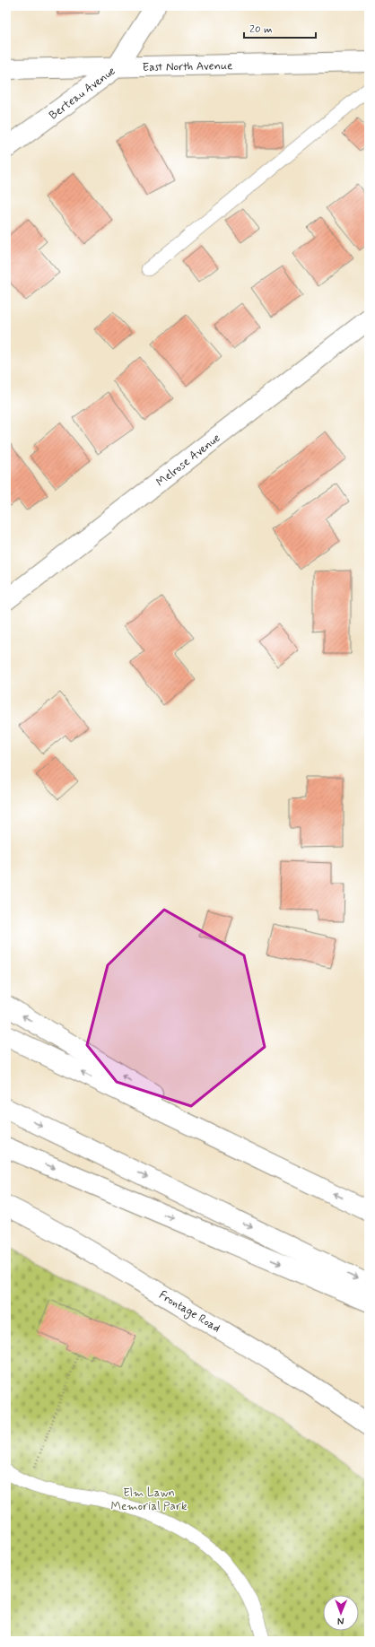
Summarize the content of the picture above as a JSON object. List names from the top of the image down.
{
  "streets": {
    "main road": [
      "East North Avenue",
      "Berteau Avenue",
      "Melrose Avenue",
      "Frontage Road"
    ]
  },
  "crossings": [
    ["East North Avenue", "Berteau Avenue"]
  ],
  "parks": ["Elm Lawn Memorial Park"],
  "scale_bar": "20 m",
  "north": "bottom"
}
